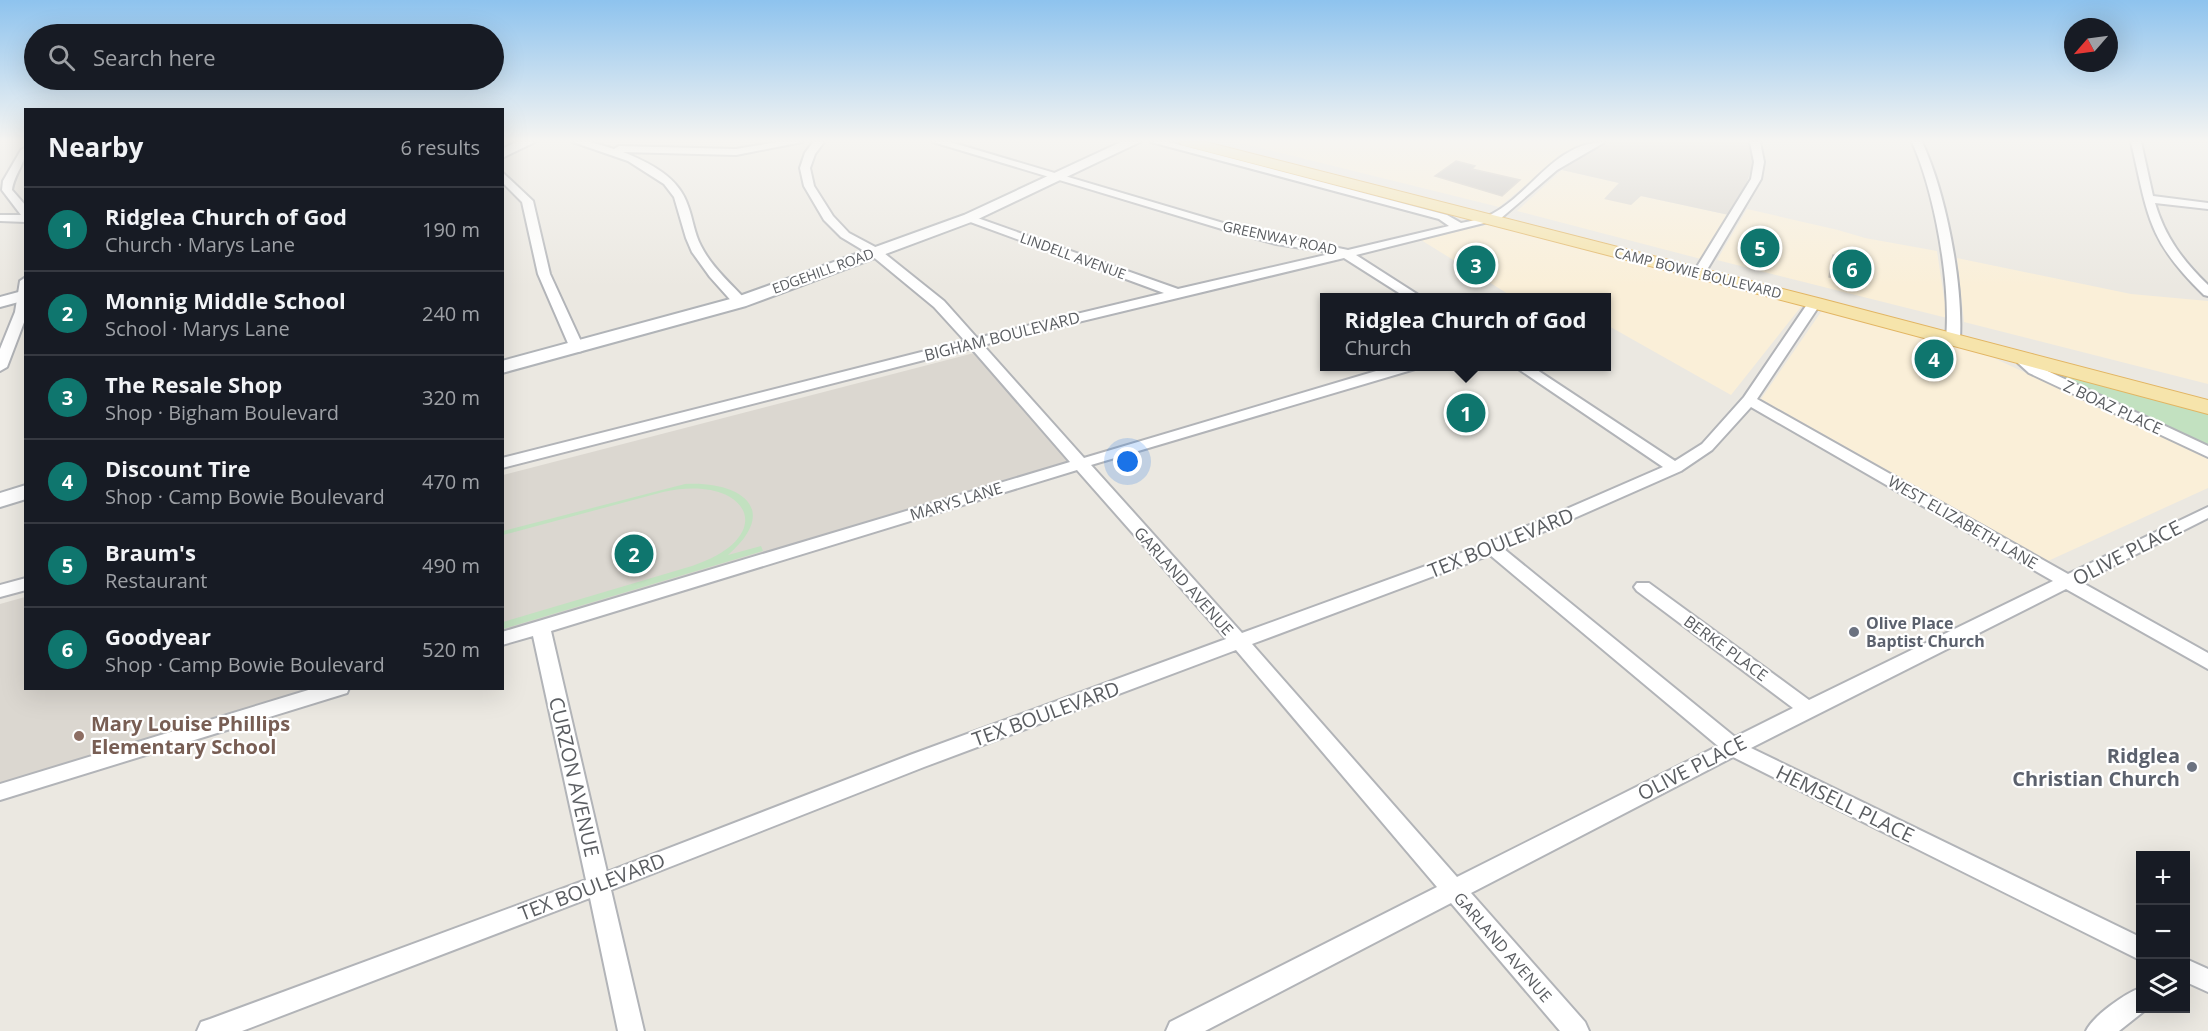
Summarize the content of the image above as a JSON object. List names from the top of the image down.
{
  "streets": {
    "main road": ["CAMP BOWIE BOULEVARD"],
    "street": [
      "GREENWAY ROAD",
      "LINDELL AVENUE",
      "EDGEHILL ROAD",
      "BIGHAM BOULEVARD",
      "Z BOAZ PLACE",
      "MARYS LANE",
      "WEST ELIZABETH LANE",
      "TEX BOULEVARD",
      "OLIVE PLACE",
      "GARLAND AVENUE",
      "BERKE PLACE",
      "CURZON AVENUE",
      "HEMSELL PLACE"
    ]
  },
  "crossings": [
    ["GREENWAY ROAD", "BIGHAM BOULEVARD"],
    ["LINDELL AVENUE", "EDGEHILL ROAD"],
    ["LINDELL AVENUE", "BIGHAM BOULEVARD"],
    ["EDGEHILL ROAD", "GARLAND AVENUE"],
    ["CAMP BOWIE BOULEVARD", "BIGHAM BOULEVARD"],
    ["CAMP BOWIE BOULEVARD", "Z BOAZ PLACE"],
    ["CAMP BOWIE BOULEVARD", "TEX BOULEVARD"],
    ["BIGHAM BOULEVARD", "GARLAND AVENUE"],
    ["MARYS LANE", "GARLAND AVENUE"],
    ["MARYS LANE", "CURZON AVENUE"],
    ["WEST ELIZABETH LANE", "TEX BOULEVARD"],
    ["WEST ELIZABETH LANE", "OLIVE PLACE"],
    ["TEX BOULEVARD", "GARLAND AVENUE"],
    ["TEX BOULEVARD", "CURZON AVENUE"],
    ["TEX BOULEVARD", "HEMSELL PLACE"],
    ["OLIVE PLACE", "GARLAND AVENUE"],
    ["OLIVE PLACE", "BERKE PLACE"],
    ["OLIVE PLACE", "HEMSELL PLACE"]
  ],
  "places": ["Olive Place Baptist Church", "Mary Louise Phillips Elementary School", "Ridglea Christian Church"],
  "north": "bottom left",
  "page": {
    "search": "Search here",
    "heading": ["Nearby", "6 results"],
    "list": [
      {
        "mark": "1",
        "name": "Ridglea Church of God",
        "note": "Church · Marys Lane",
        "value": "190 m"
      },
      {
        "mark": "2",
        "name": "Monnig Middle School",
        "note": "School · Marys Lane",
        "value": "240 m"
      },
      {
        "mark": "3",
        "name": "The Resale Shop",
        "note": "Shop · Bigham Boulevard",
        "value": "320 m"
      },
      {
        "mark": "4",
        "name": "Discount Tire",
        "note": "Shop · Camp Bowie Boulevard",
        "value": "470 m"
      },
      {
        "mark": "5",
        "name": "Braum's",
        "note": "Restaurant",
        "value": "490 m"
      },
      {
        "mark": "6",
        "name": "Goodyear",
        "note": "Shop · Camp Bowie Boulevard",
        "value": "520 m"
      }
    ],
    "pins": [
      "5",
      "3",
      "6",
      "4",
      "1",
      "2"
    ],
    "popup": ["Ridglea Church of God", "Church"],
    "map_buttons": ["+", "−"]
  }
}
